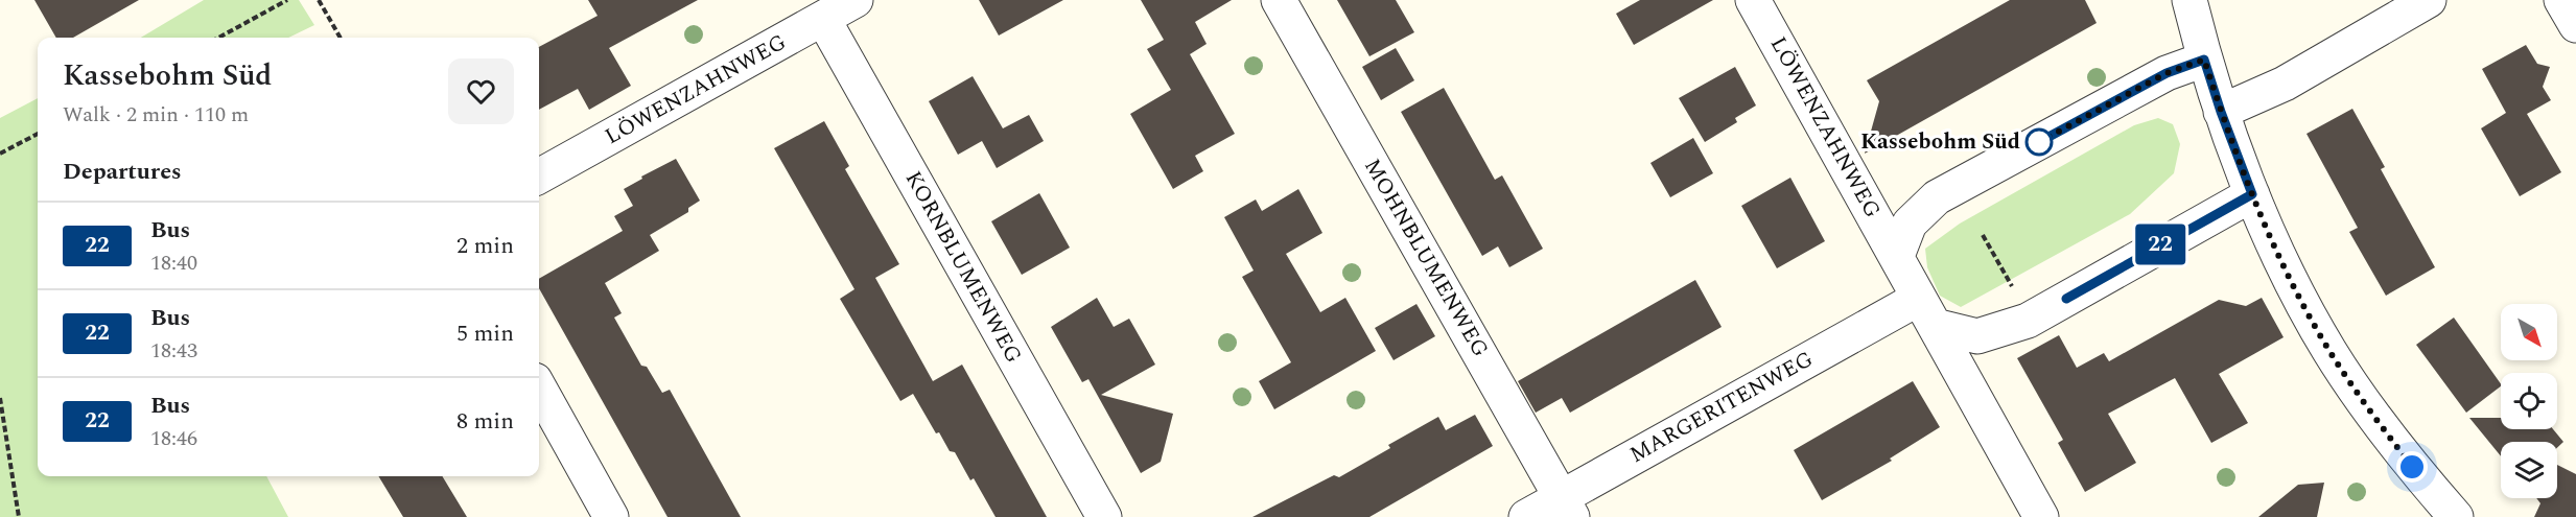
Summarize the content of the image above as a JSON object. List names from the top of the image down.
{
  "streets": {
    "street": [
      "LÖWENZAHNWEG",
      "MOHNBLUMENWEG",
      "KORNBLUMENWEG",
      "MARGERITENWEG"
    ]
  },
  "crossings": [
    ["LÖWENZAHNWEG", "KORNBLUMENWEG"],
    ["MOHNBLUMENWEG", "MARGERITENWEG"]
  ],
  "places": ["Kassebohm Süd"],
  "lines": ["bus line 22"],
  "north": "bottom right",
  "page": {
    "on_map": "22",
    "heading": [
      ["Kassebohm Süd", "Walk · 2 min · 110 m"],
      "Departures"
    ],
    "list": [
      {
        "mark": "22",
        "name": "Bus",
        "note": "18:40",
        "value": "2 min"
      },
      {
        "mark": "22",
        "name": "Bus",
        "note": "18:43",
        "value": "5 min"
      },
      {
        "mark": "22",
        "name": "Bus",
        "note": "18:46",
        "value": "8 min"
      }
    ]
  }
}
